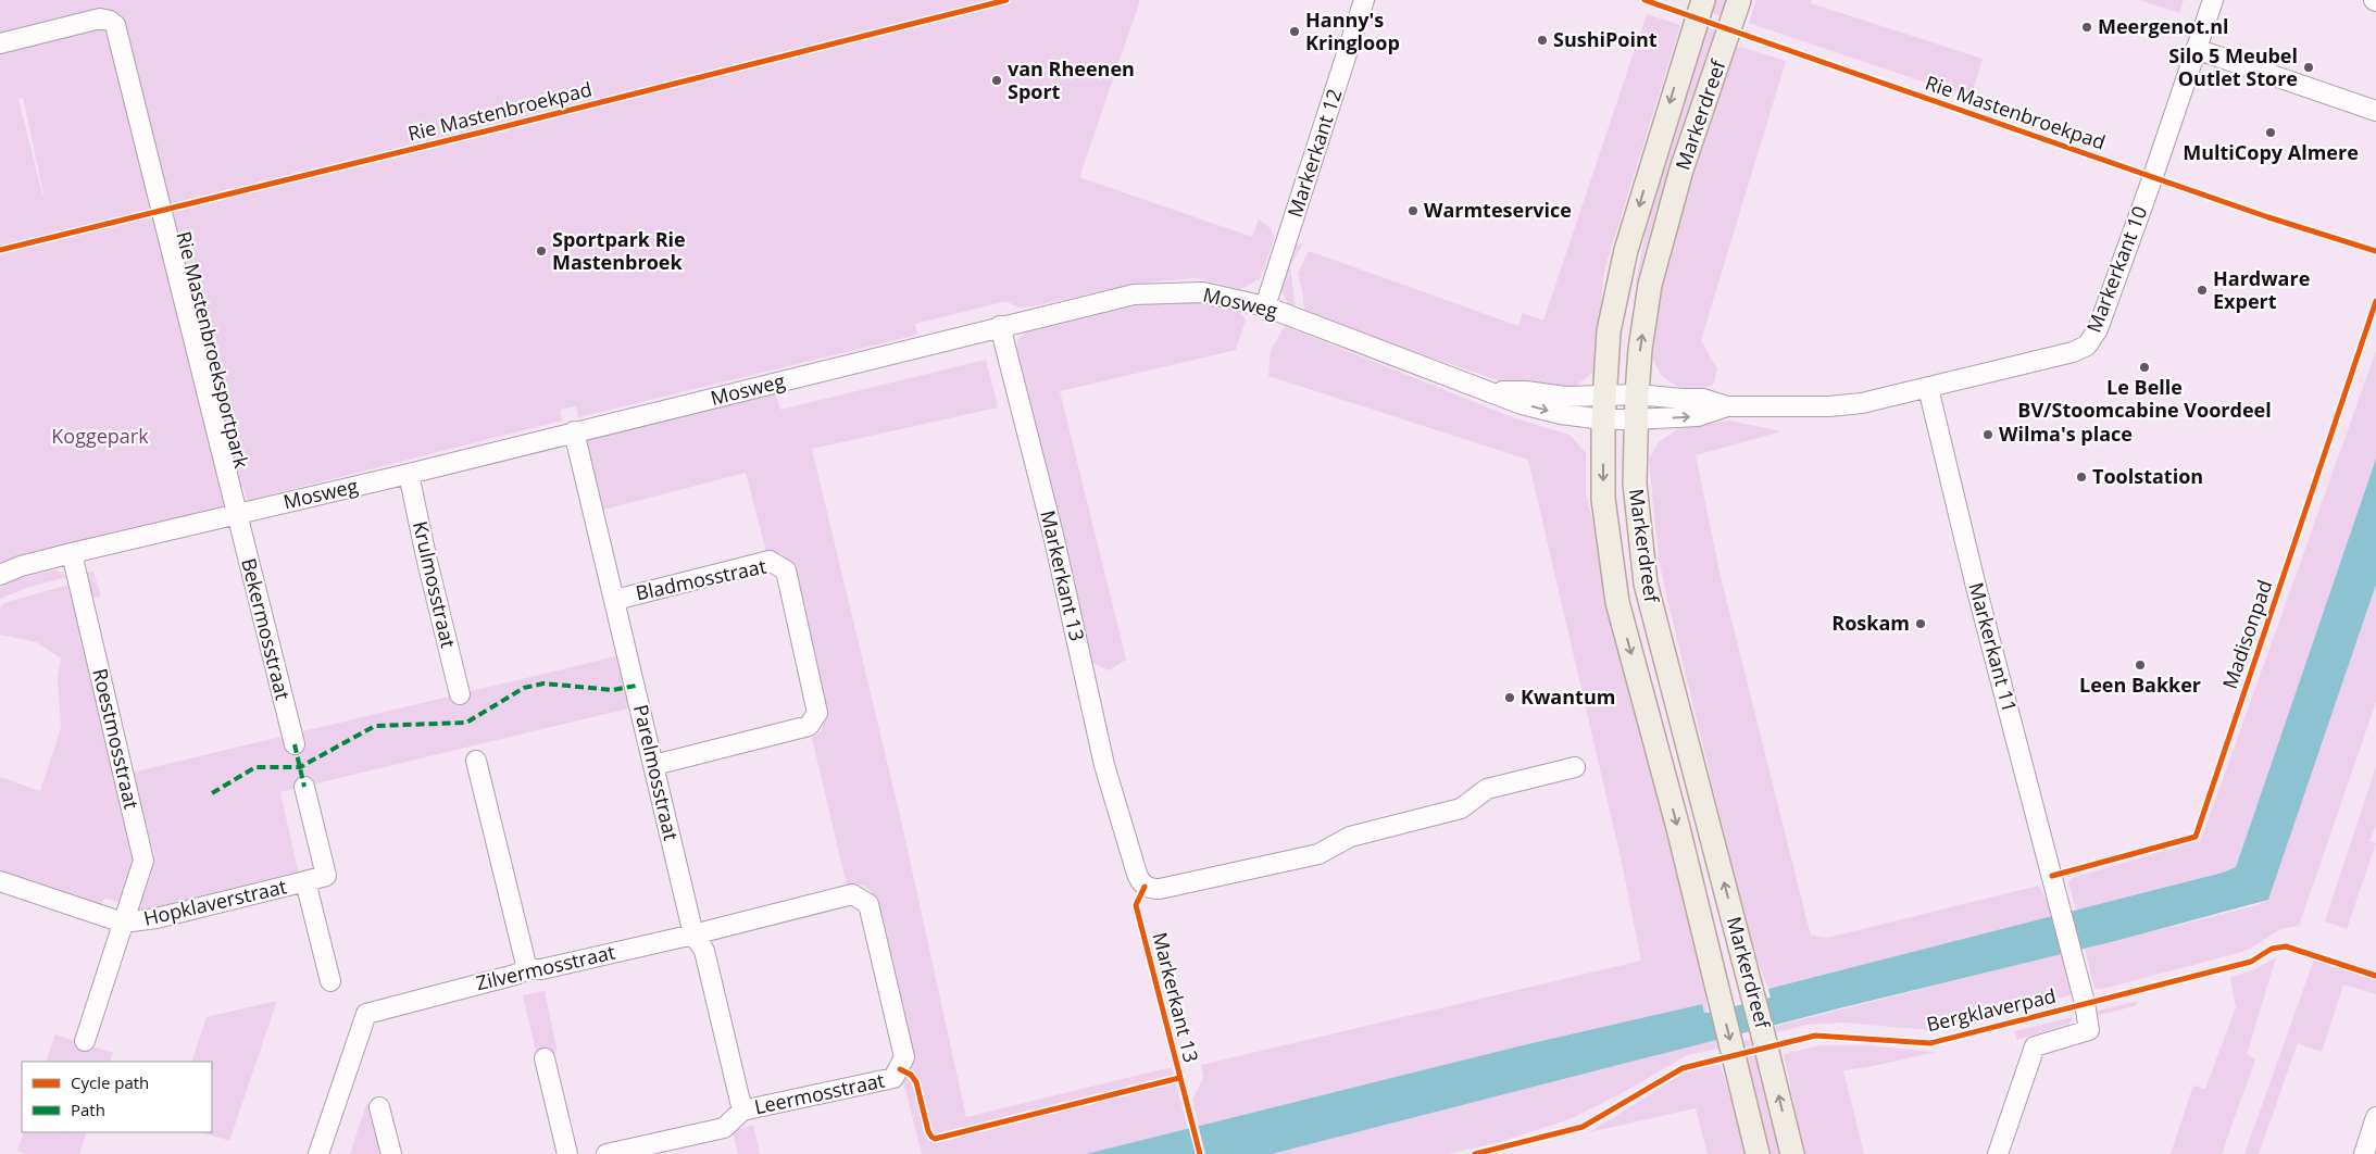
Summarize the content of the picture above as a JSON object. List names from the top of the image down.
{
  "streets": {
    "main road": ["Markerdreef"],
    "street": [
      "Markerkant 12",
      "Markerkant 10",
      "Mosweg",
      "Rie Mastenbroeksportpark",
      "Markerkant 13",
      "Bladmosstraat",
      "Krulmosstraat",
      "Bekermosstraat",
      "Markerkant 11",
      "Roestmosstraat",
      "Parelmosstraat",
      "Hopklaverstraat",
      "Zilvermosstraat",
      "Leermosstraat"
    ],
    "cycle path": ["Rie Mastenbroekpad", "Madisonpad", "Bergklaverpad"]
  },
  "crossings": [
    ["Markerdreef", "Markerkant 10"],
    ["Markerdreef", "Mosweg"],
    ["Markerkant 12", "Mosweg"],
    ["Markerkant 10", "Mosweg"],
    ["Markerkant 10", "Markerkant 11"],
    ["Mosweg", "Rie Mastenbroeksportpark"],
    ["Mosweg", "Markerkant 13"],
    ["Mosweg", "Krulmosstraat"],
    ["Mosweg", "Bekermosstraat"],
    ["Mosweg", "Roestmosstraat"],
    ["Mosweg", "Parelmosstraat"],
    ["Rie Mastenbroeksportpark", "Bekermosstraat"],
    ["Bladmosstraat", "Parelmosstraat"],
    ["Roestmosstraat", "Hopklaverstraat"],
    ["Parelmosstraat", "Zilvermosstraat"],
    ["Parelmosstraat", "Leermosstraat"],
    ["Zilvermosstraat", "Leermosstraat"]
  ],
  "parks": ["Koggepark"],
  "places": [
    "Meergenot.nl",
    "Hanny's Kringloop",
    "SushiPoint",
    "Silo 5 Meubel Outlet Store",
    "van Rheenen Sport",
    "MultiCopy Almere",
    "Warmteservice",
    "Sportpark Rie Mastenbroek",
    "Hardware Expert",
    "Le Belle BV/Stoomcabine Voordeel",
    "Wilma's place",
    "Toolstation",
    "Roskam",
    "Leen Bakker",
    "Kwantum"
  ],
  "legend": ["Cycle path", "Path"]
}
